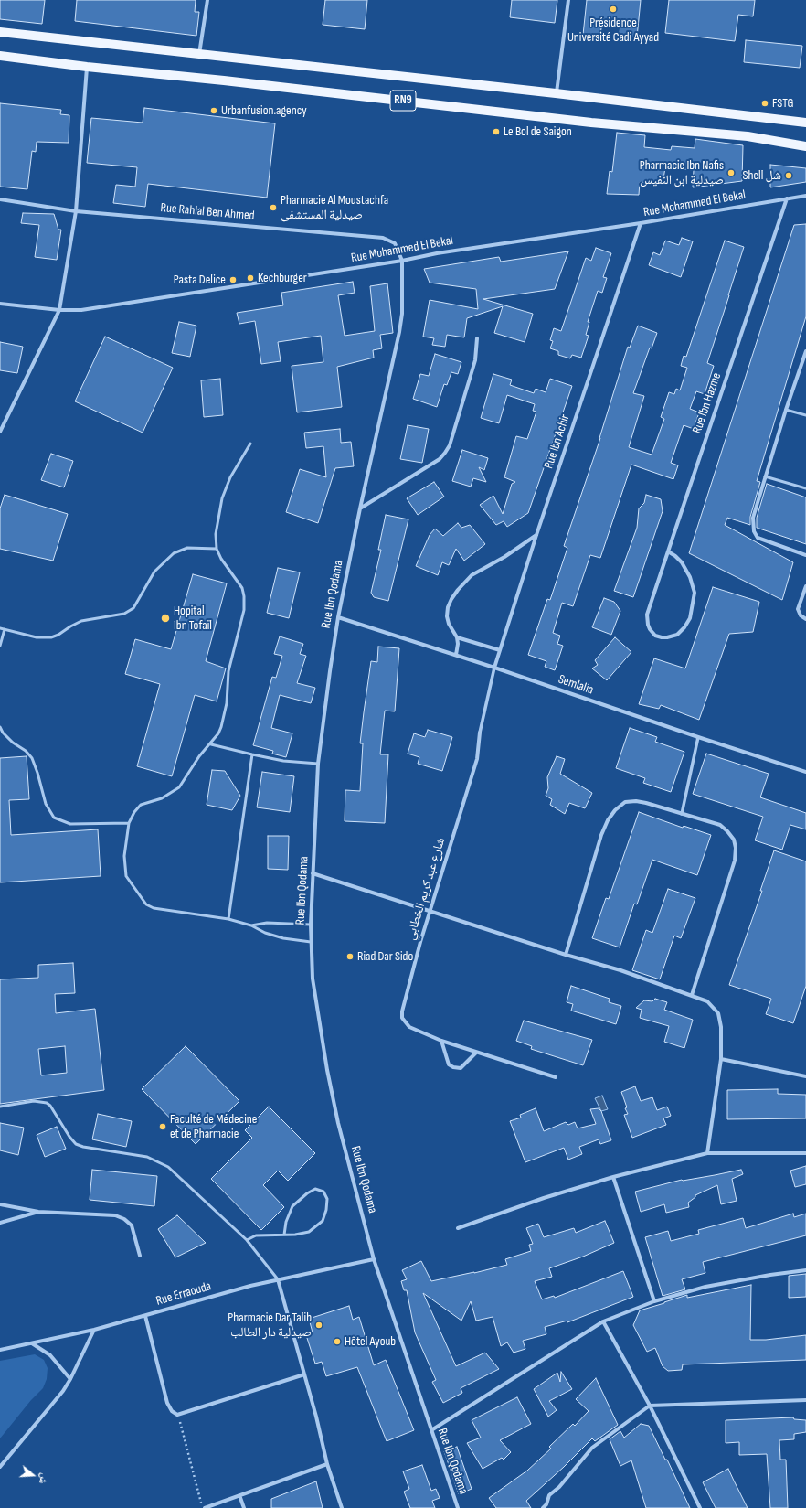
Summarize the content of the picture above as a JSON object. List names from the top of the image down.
{
  "streets": {
    "main road": ["RN9"],
    "street": [
      "Rue Mohammed El Bekal",
      "Rue Rahlal Ben Ahmed",
      "Rue Ibn Hazme",
      "Rue Ibn Achir",
      "Rue Ibn Qodama",
      "Semlalia",
      "شارع عبد كريم الخطابي",
      "Rue Erraouda"
    ]
  },
  "crossings": [
    ["Rue Mohammed El Bekal", "Rue Rahlal Ben Ahmed"],
    ["Rue Mohammed El Bekal", "Rue Ibn Hazme"],
    ["Rue Mohammed El Bekal", "Rue Ibn Achir"],
    ["Rue Mohammed El Bekal", "Rue Ibn Qodama"],
    ["Rue Rahlal Ben Ahmed", "Rue Ibn Qodama"],
    ["Rue Ibn Achir", "Semlalia"],
    ["Rue Ibn Qodama", "Semlalia"],
    ["Rue Ibn Qodama", "Rue Erraouda"]
  ],
  "places": [
    "Présidence Université Cadi Ayyad",
    "FSTG",
    "Urbanfusion.agency",
    "Le Bol de Saigon",
    "Pharmacie Ibn Nafis صيدلية ابن النفيس",
    "Shell شل",
    "Pharmacie Al Moustachfa صيدلية المستشفى",
    "Kechburger",
    "Pasta Delice",
    "Hopital Ibn Tofaïl",
    "Riad Dar Sido",
    "Faculté de Médecine et de Pharmacie",
    "Pharmacie Dar Talib صيدلية دار الطالب",
    "Hôtel Ayoub"
  ],
  "north": "right"
}
